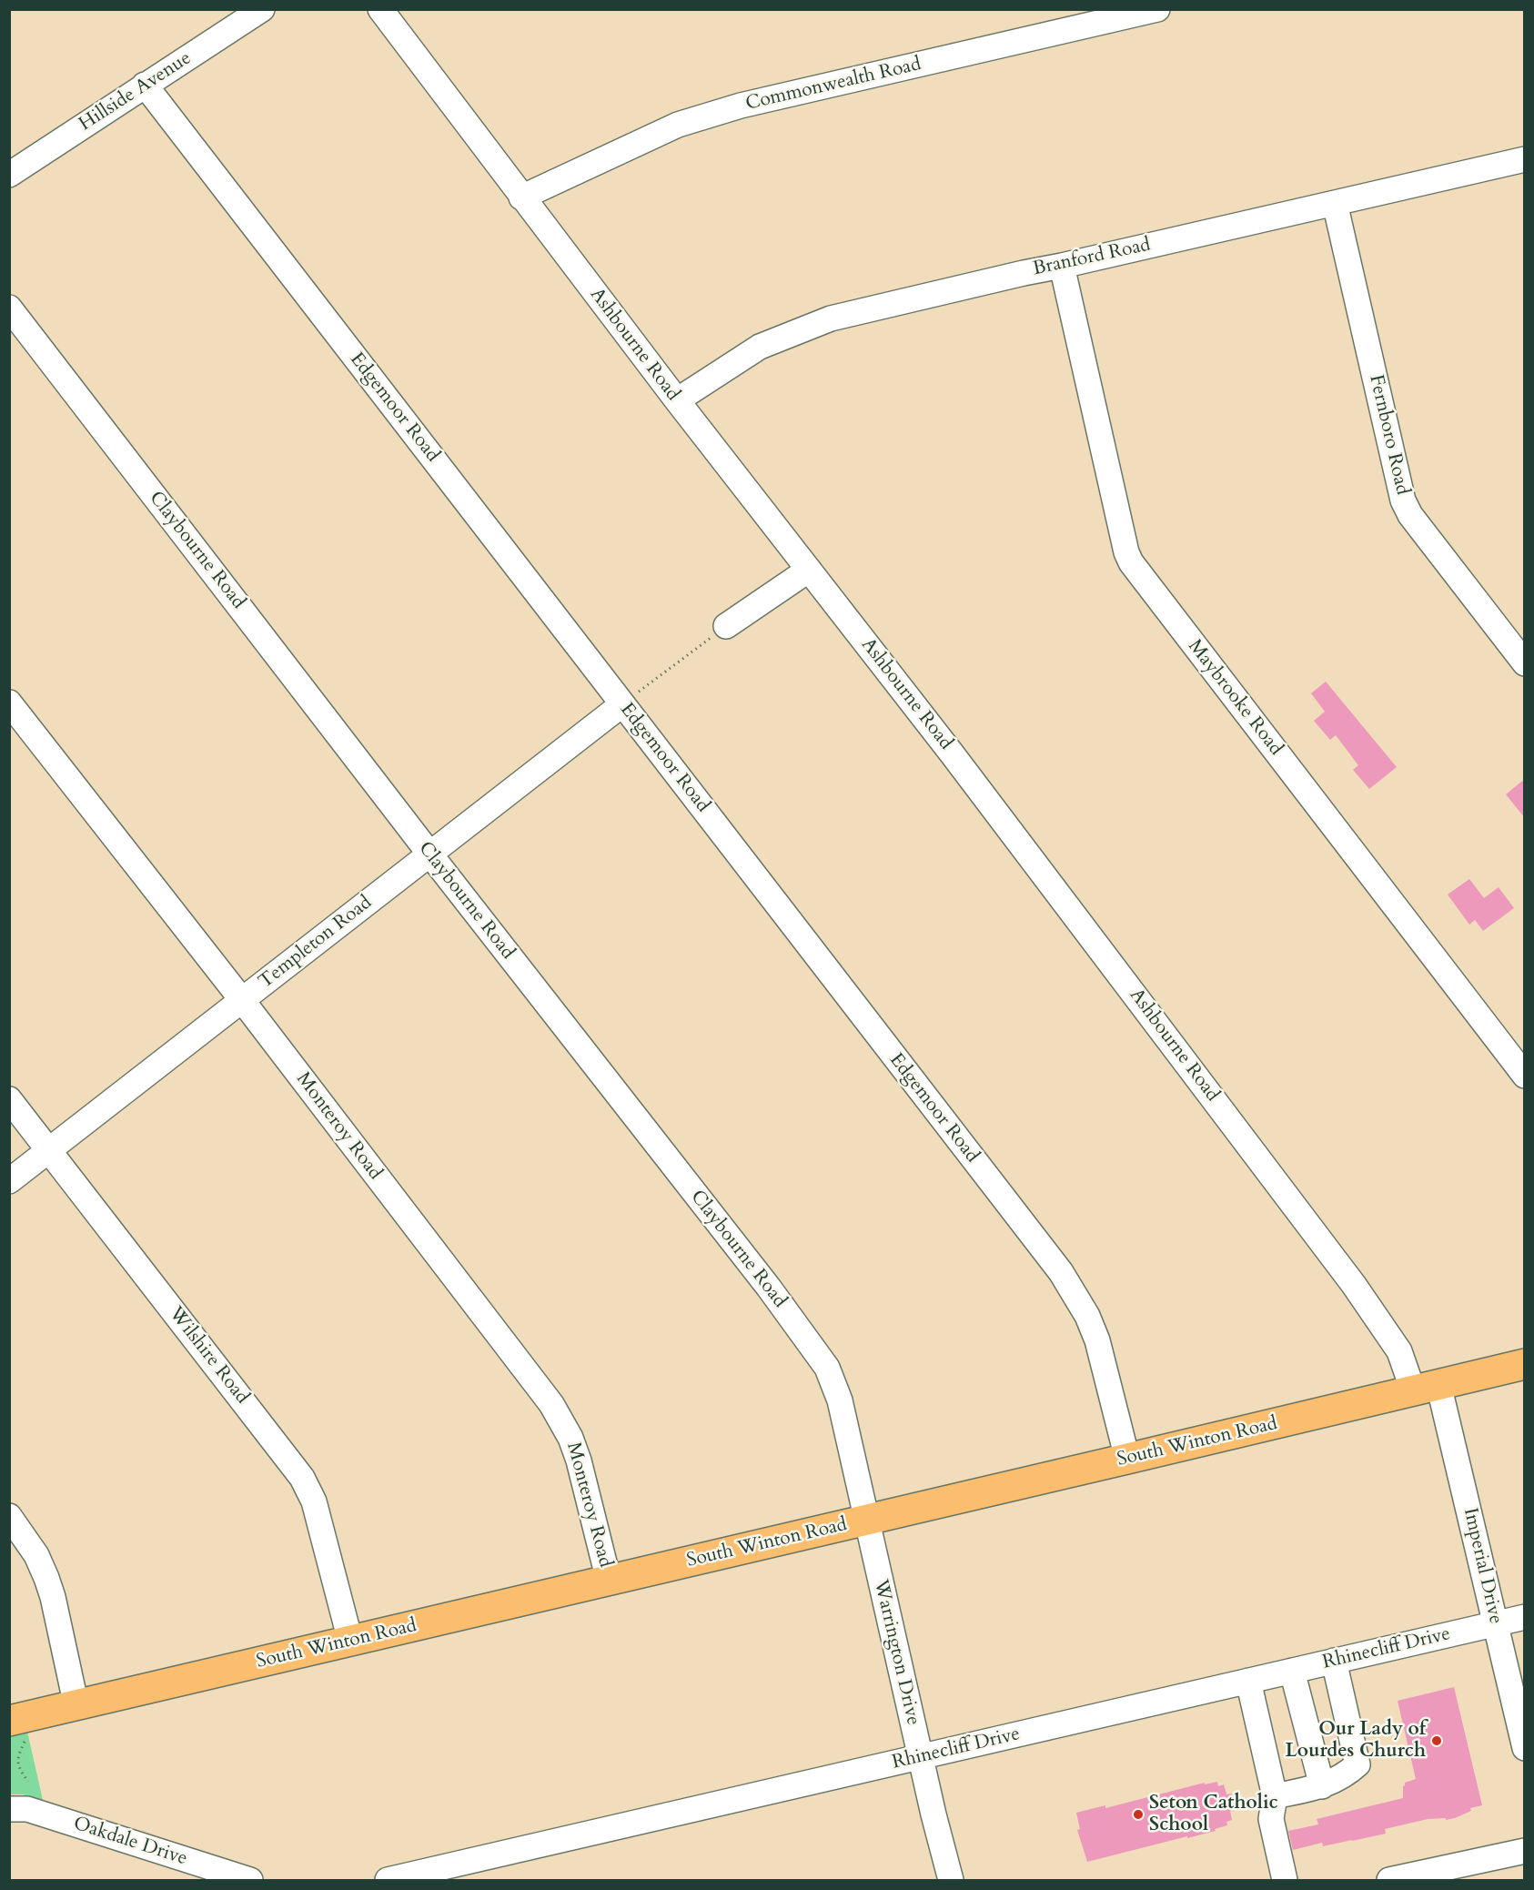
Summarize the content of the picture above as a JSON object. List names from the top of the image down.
{
  "streets": {
    "main road": ["South Winton Road"],
    "street": [
      "Commonwealth Road",
      "Hillside Avenue",
      "Branford Road",
      "Ashbourne Road",
      "Edgemoor Road",
      "Fernboro Road",
      "Claybourne Road",
      "Maybrooke Road",
      "Templeton Road",
      "Monteroy Road",
      "Wilshire Road",
      "Imperial Drive",
      "Rhinecliff Drive",
      "Warrington Drive",
      "Oakdale Drive"
    ]
  },
  "crossings": [
    ["Commonwealth Road", "Ashbourne Road"],
    ["Hillside Avenue", "Edgemoor Road"],
    ["Branford Road", "Ashbourne Road"],
    ["Branford Road", "Fernboro Road"],
    ["Branford Road", "Maybrooke Road"],
    ["Ashbourne Road", "South Winton Road"],
    ["Ashbourne Road", "Imperial Drive"],
    ["Edgemoor Road", "Templeton Road"],
    ["Edgemoor Road", "South Winton Road"],
    ["Claybourne Road", "Templeton Road"],
    ["Claybourne Road", "South Winton Road"],
    ["Claybourne Road", "Warrington Drive"],
    ["Templeton Road", "Monteroy Road"],
    ["Templeton Road", "Wilshire Road"],
    ["Monteroy Road", "South Winton Road"],
    ["Wilshire Road", "South Winton Road"],
    ["South Winton Road", "Imperial Drive"],
    ["South Winton Road", "Warrington Drive"],
    ["Imperial Drive", "Rhinecliff Drive"],
    ["Rhinecliff Drive", "Warrington Drive"]
  ],
  "places": ["Our Lady of Lourdes Church", "Seton Catholic School"]
}
